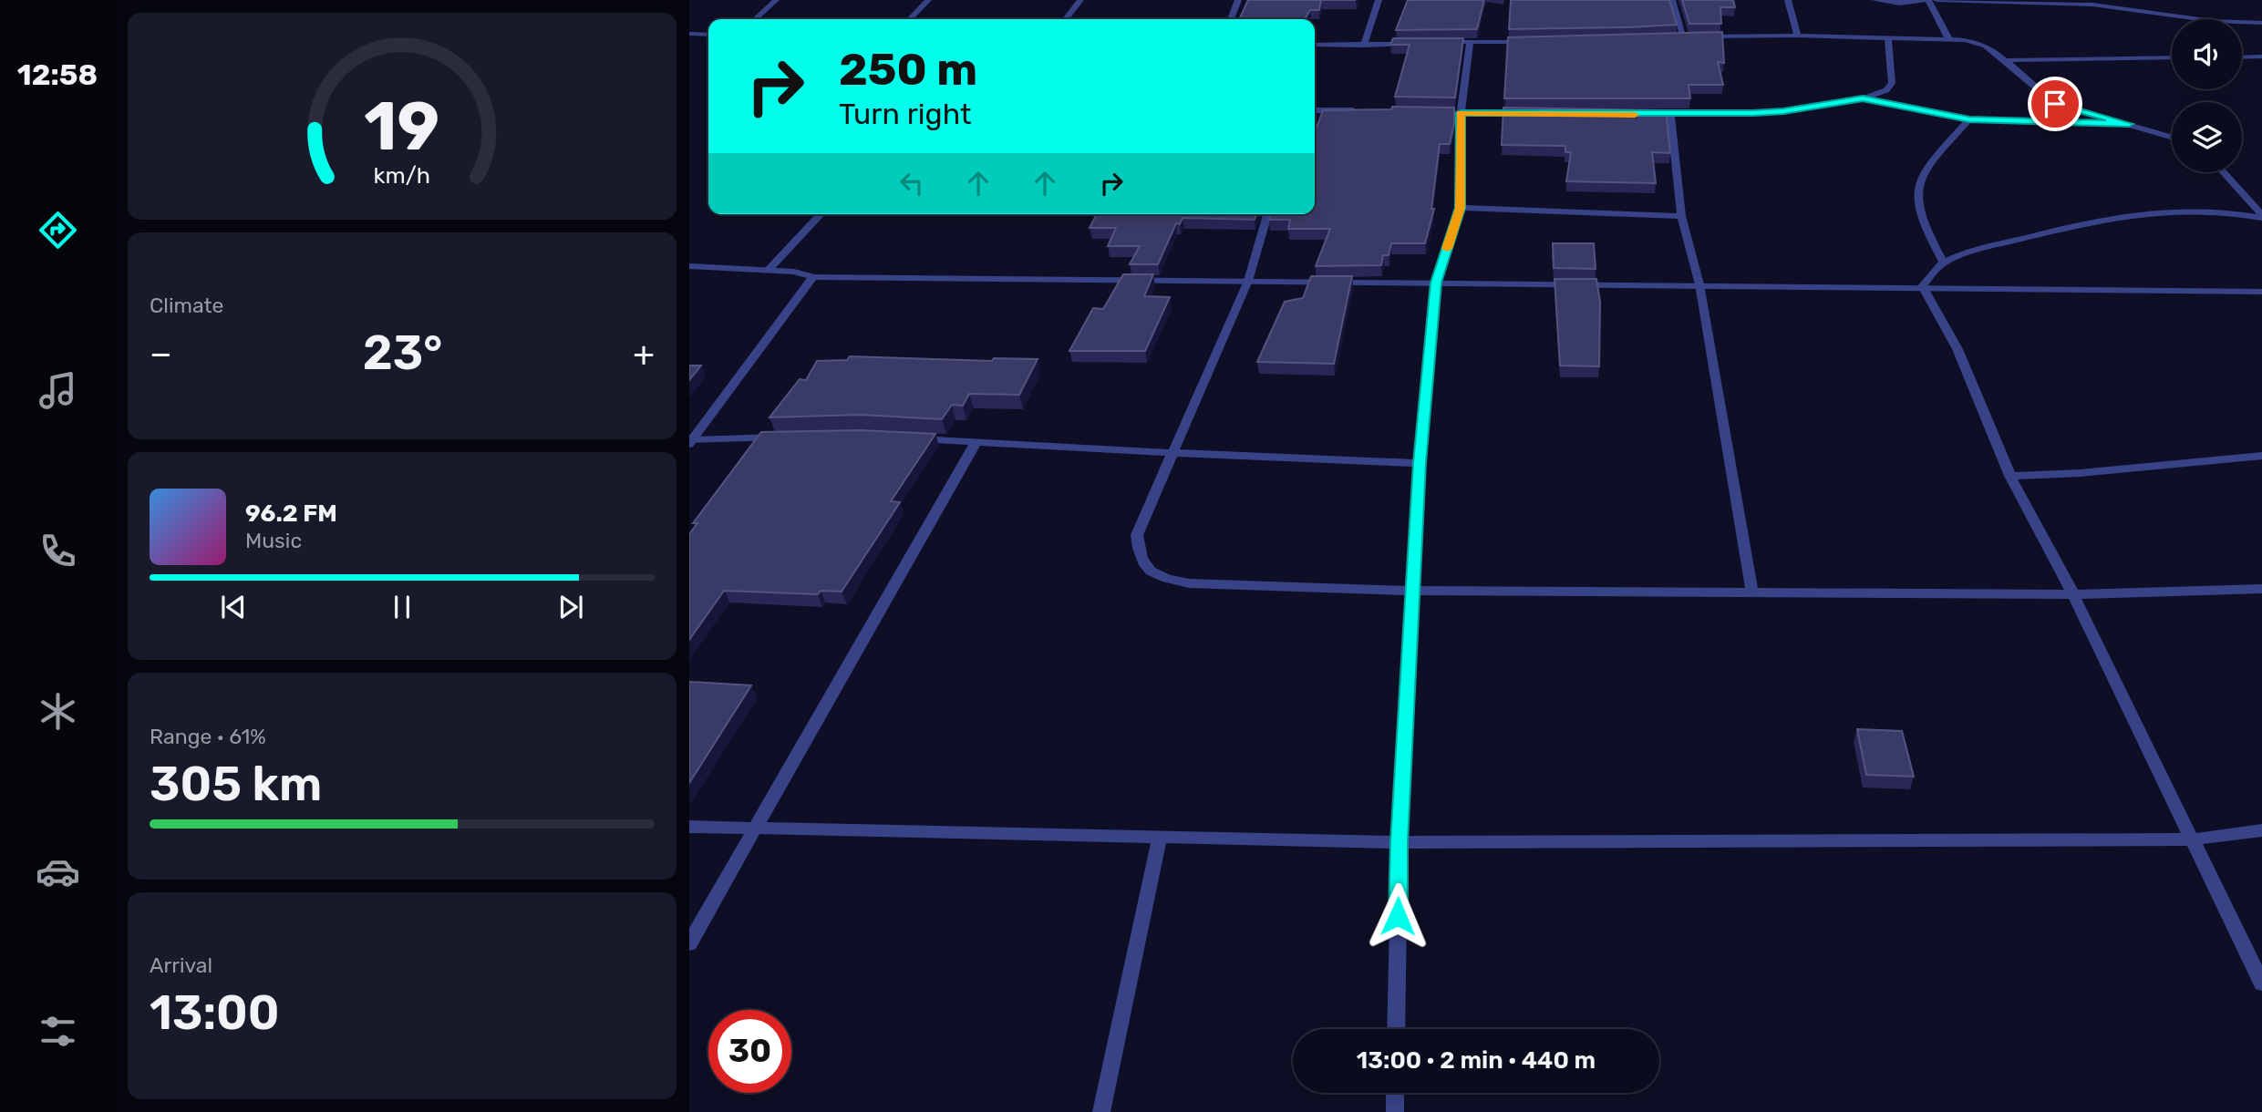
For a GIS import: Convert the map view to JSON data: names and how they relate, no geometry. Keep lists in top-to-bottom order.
{
  "page": {
    "tabs": "12:58",
    "turn": ["250 m", "Turn right"],
    "tile": [
      "Climate",
      ["Range · 61%", "305 km"],
      ["Arrival", "13:00"]
    ],
    "heat": ["−", "23°", "+"],
    "song": ["96.2 FM", "Music"],
    "limit": "30",
    "trip": "13:00 · 2 min · 440 m",
    "gauge": ["19", "km/h"]
  }
}
